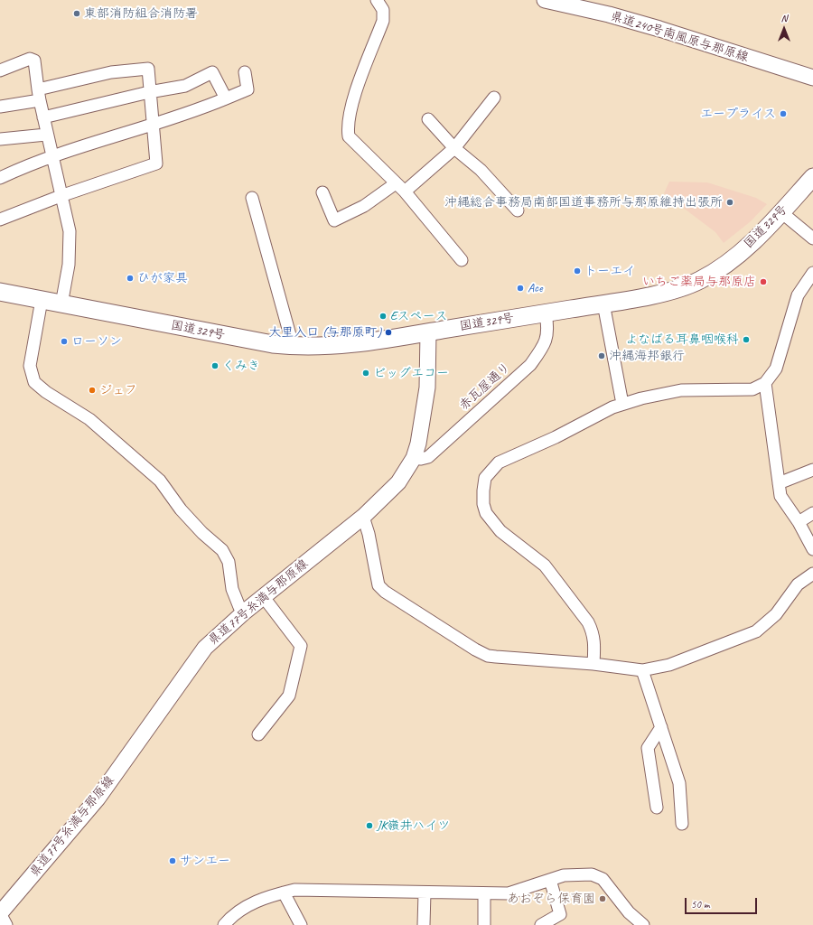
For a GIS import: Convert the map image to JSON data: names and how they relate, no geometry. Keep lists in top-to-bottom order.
{
  "streets": {
    "highway": ["国道329号"],
    "main road": ["県道240号南風原与那原線", "県道77号糸満与那原線"],
    "street": ["赤瓦屋通り"]
  },
  "crossings": [
    ["国道329号", "赤瓦屋通り"],
    ["国道329号", "県道77号糸満与那原線"],
    ["赤瓦屋通り", "県道77号糸満与那原線"]
  ],
  "places": [
    "東部消防組合消防署",
    "エープライス",
    "沖縄総合事務局南部国道事務所与那原維持出張所",
    "トーエイ",
    "ひが家具",
    "いちご薬局与那原店",
    "Ace",
    "Eスペース",
    "大里入口 (与那原町)",
    "よなばる耳鼻咽喉科",
    "ローソン",
    "沖縄海邦銀行",
    "くみき",
    "ビッグエコー",
    "ジェフ",
    "JK嶺井ハイツ",
    "サンエー",
    "あおぞら保育園"
  ],
  "scale_bar": "50 m",
  "north": "top"
}
